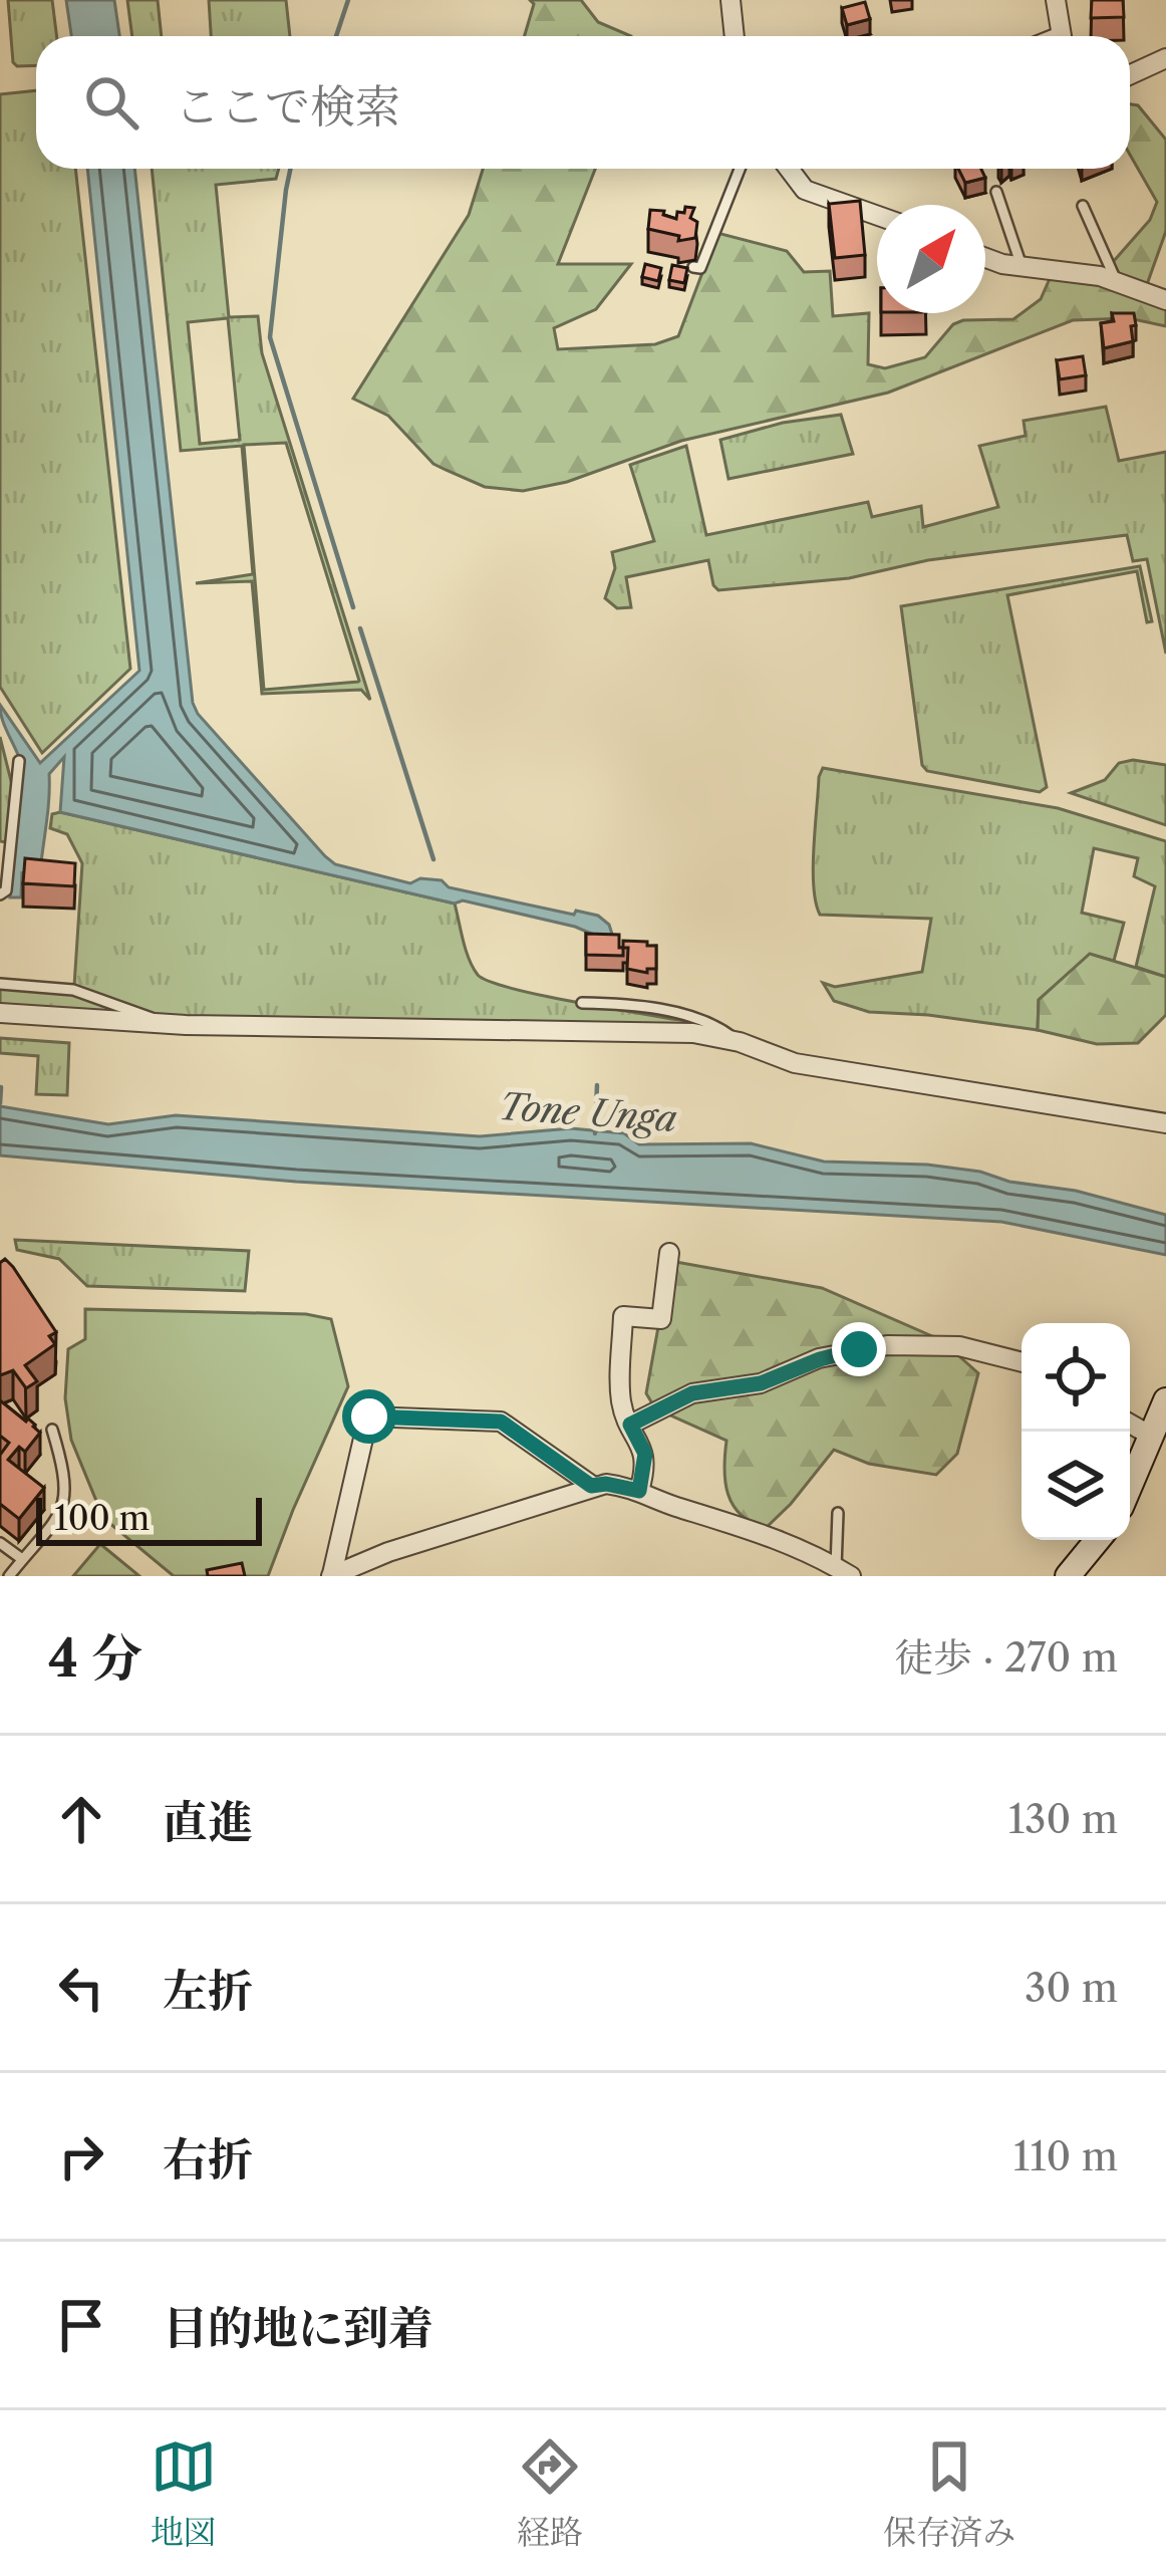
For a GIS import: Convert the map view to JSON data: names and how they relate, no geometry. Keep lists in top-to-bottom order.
{
  "water": ["Tone Unga"],
  "scale_bar": "100 m",
  "north": "top right",
  "page": {
    "search": "ここで検索",
    "scale": "100 m",
    "heading": ["4 分", "徒歩 · 270 m"],
    "list": [
      ["直進", "130 m"],
      ["左折", "30 m"],
      ["右折", "110 m"],
      "目的地に到着"
    ],
    "nav": ["地図", "経路", "保存済み"]
  }
}
